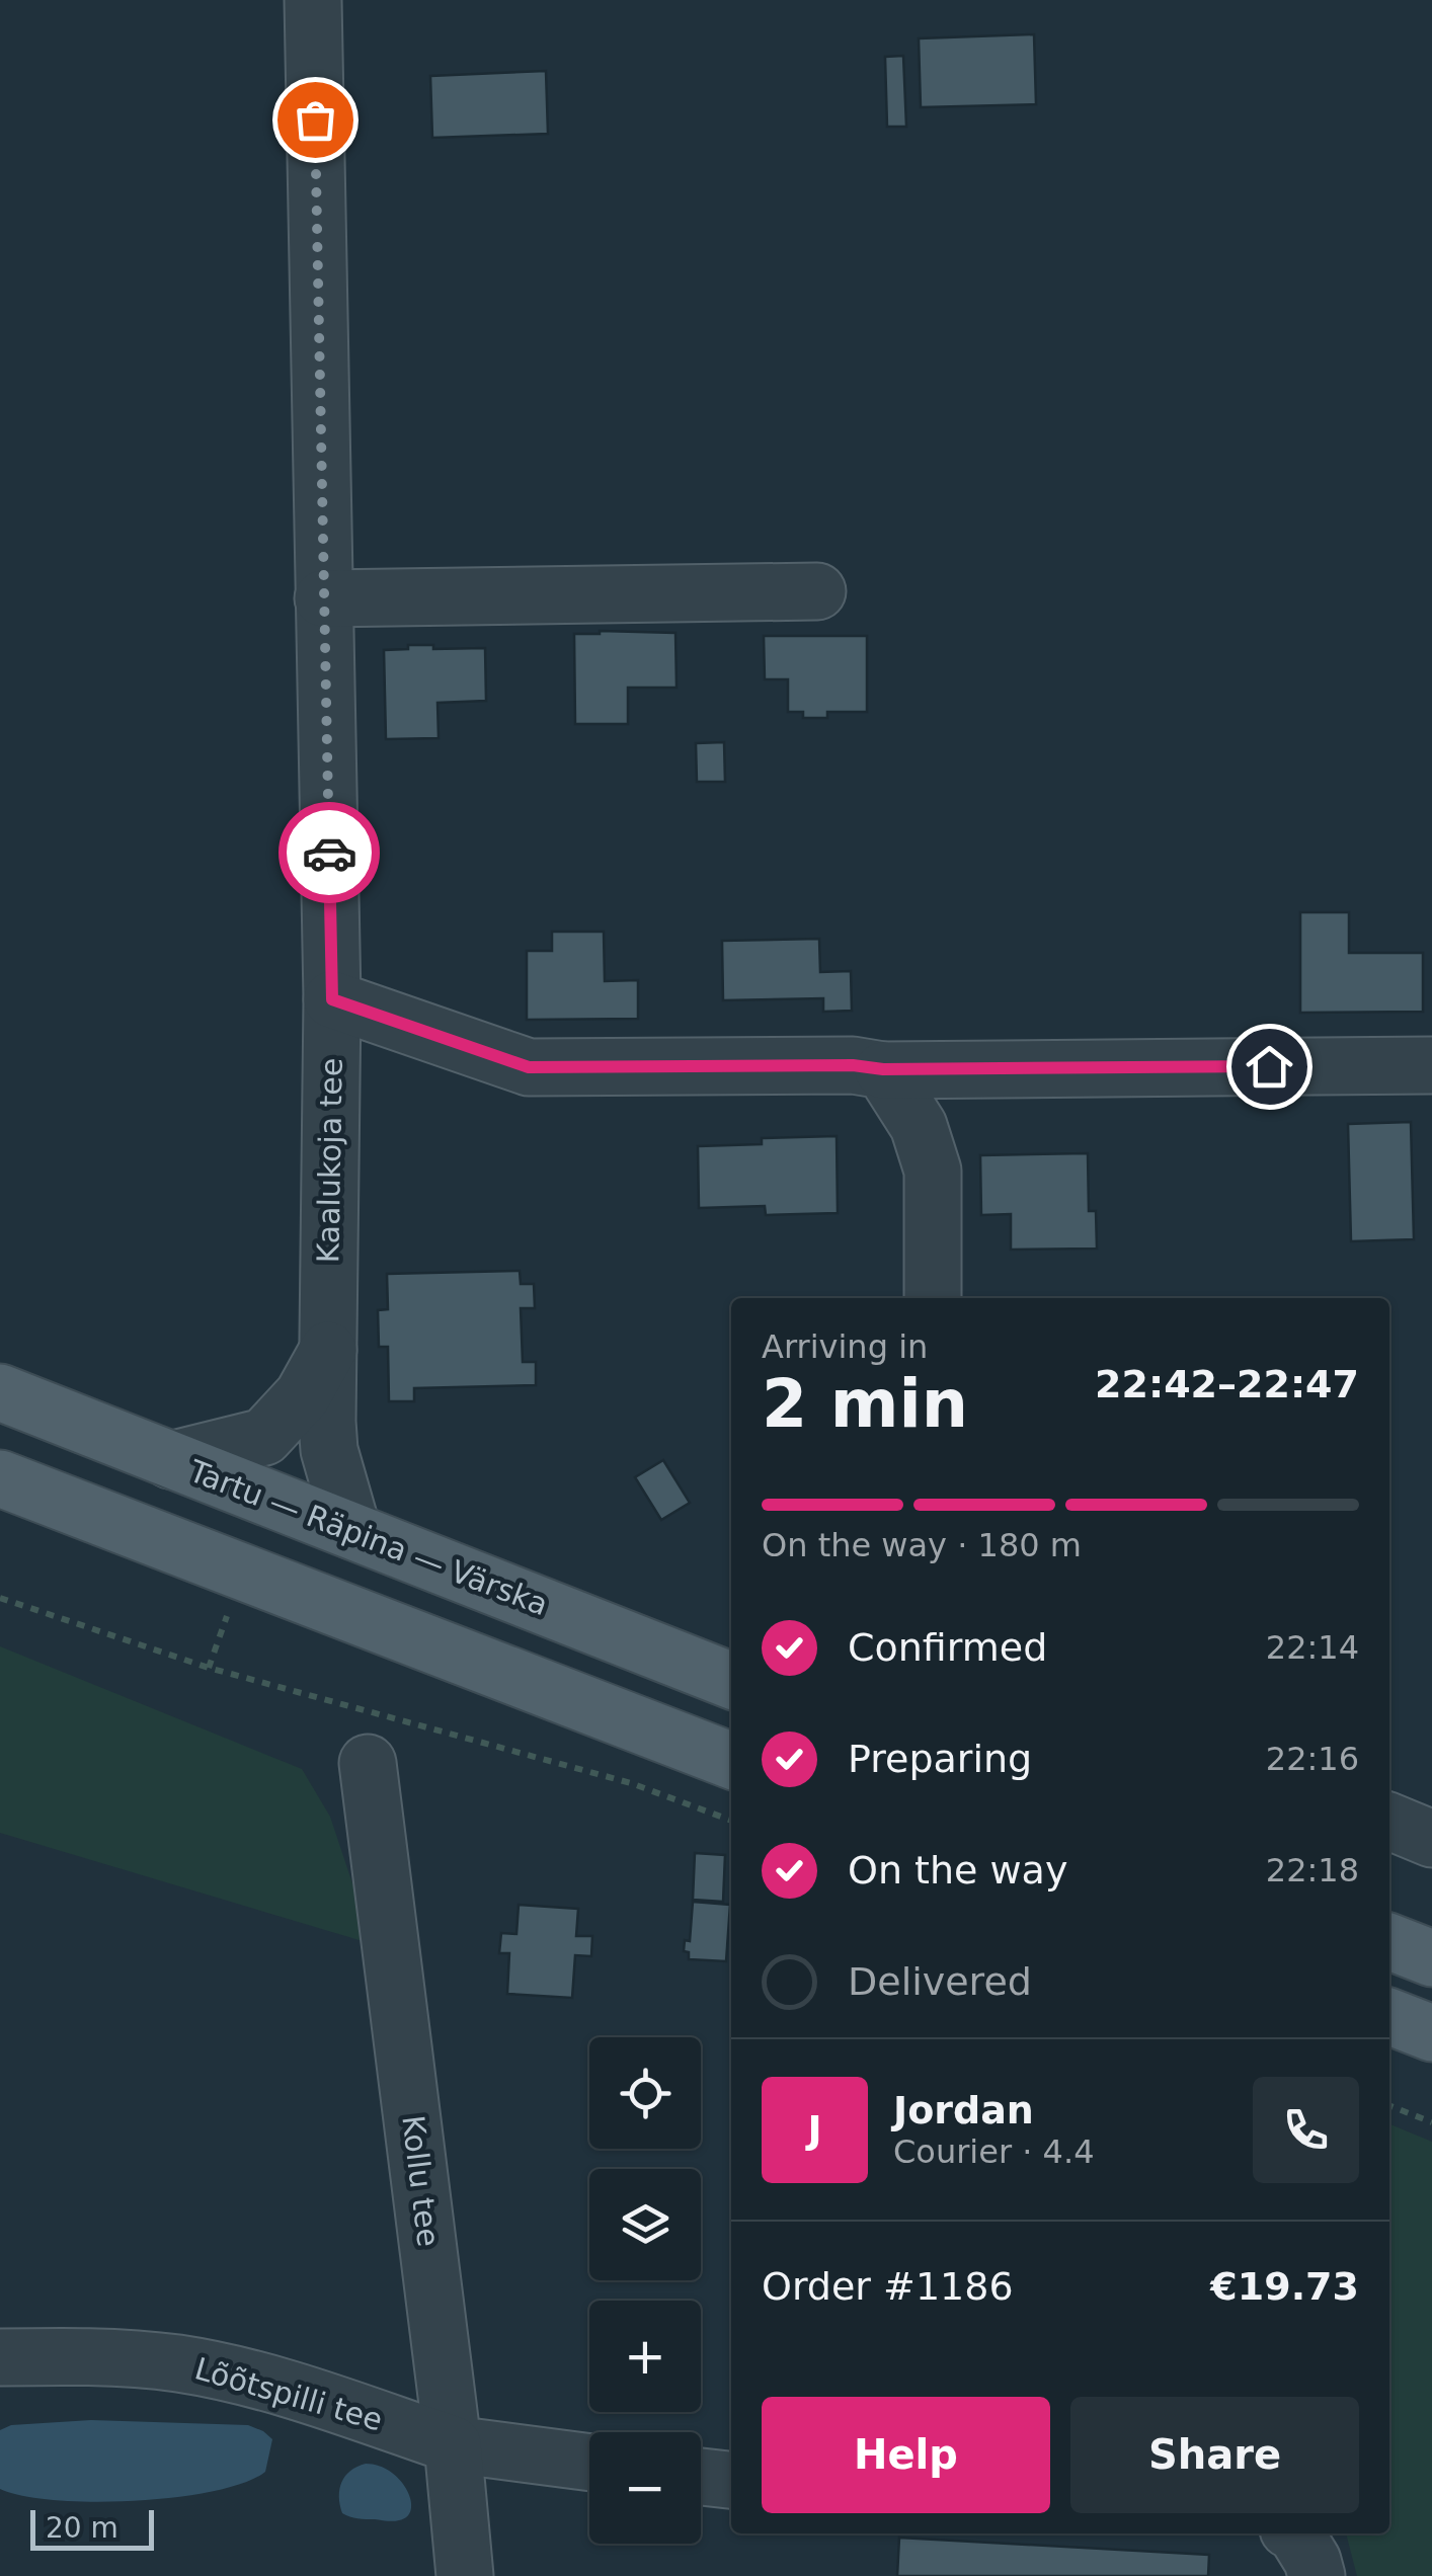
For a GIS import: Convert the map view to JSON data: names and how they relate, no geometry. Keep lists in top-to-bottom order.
{
  "streets": {
    "main road": ["Tartu — Räpina — Värska"],
    "street": ["Kaalukoja tee", "Kollu tee", "Lõõtspilli tee"]
  },
  "crossings": [
    ["Kaalukoja tee", "Tartu — Räpina — Värska"],
    ["Kollu tee", "Lõõtspilli tee"]
  ],
  "scale_bar": "20 m",
  "page": {
    "heading": ["2 min", "Arriving in", "22:42–22:47"],
    "panel": [
      "Jordan",
      "Courier · 4.4",
      "Order #1186",
      "€19.73"
    ],
    "bar": "On the way · 180 m",
    "list": [
      ["Confirmed", "22:14"],
      ["Preparing", "22:16"],
      ["On the way", "22:18"],
      "Delivered"
    ],
    "map_buttons": ["+", "−"],
    "round": "J",
    "buttons": ["Help", "Share"],
    "scale": "20 m"
  }
}
